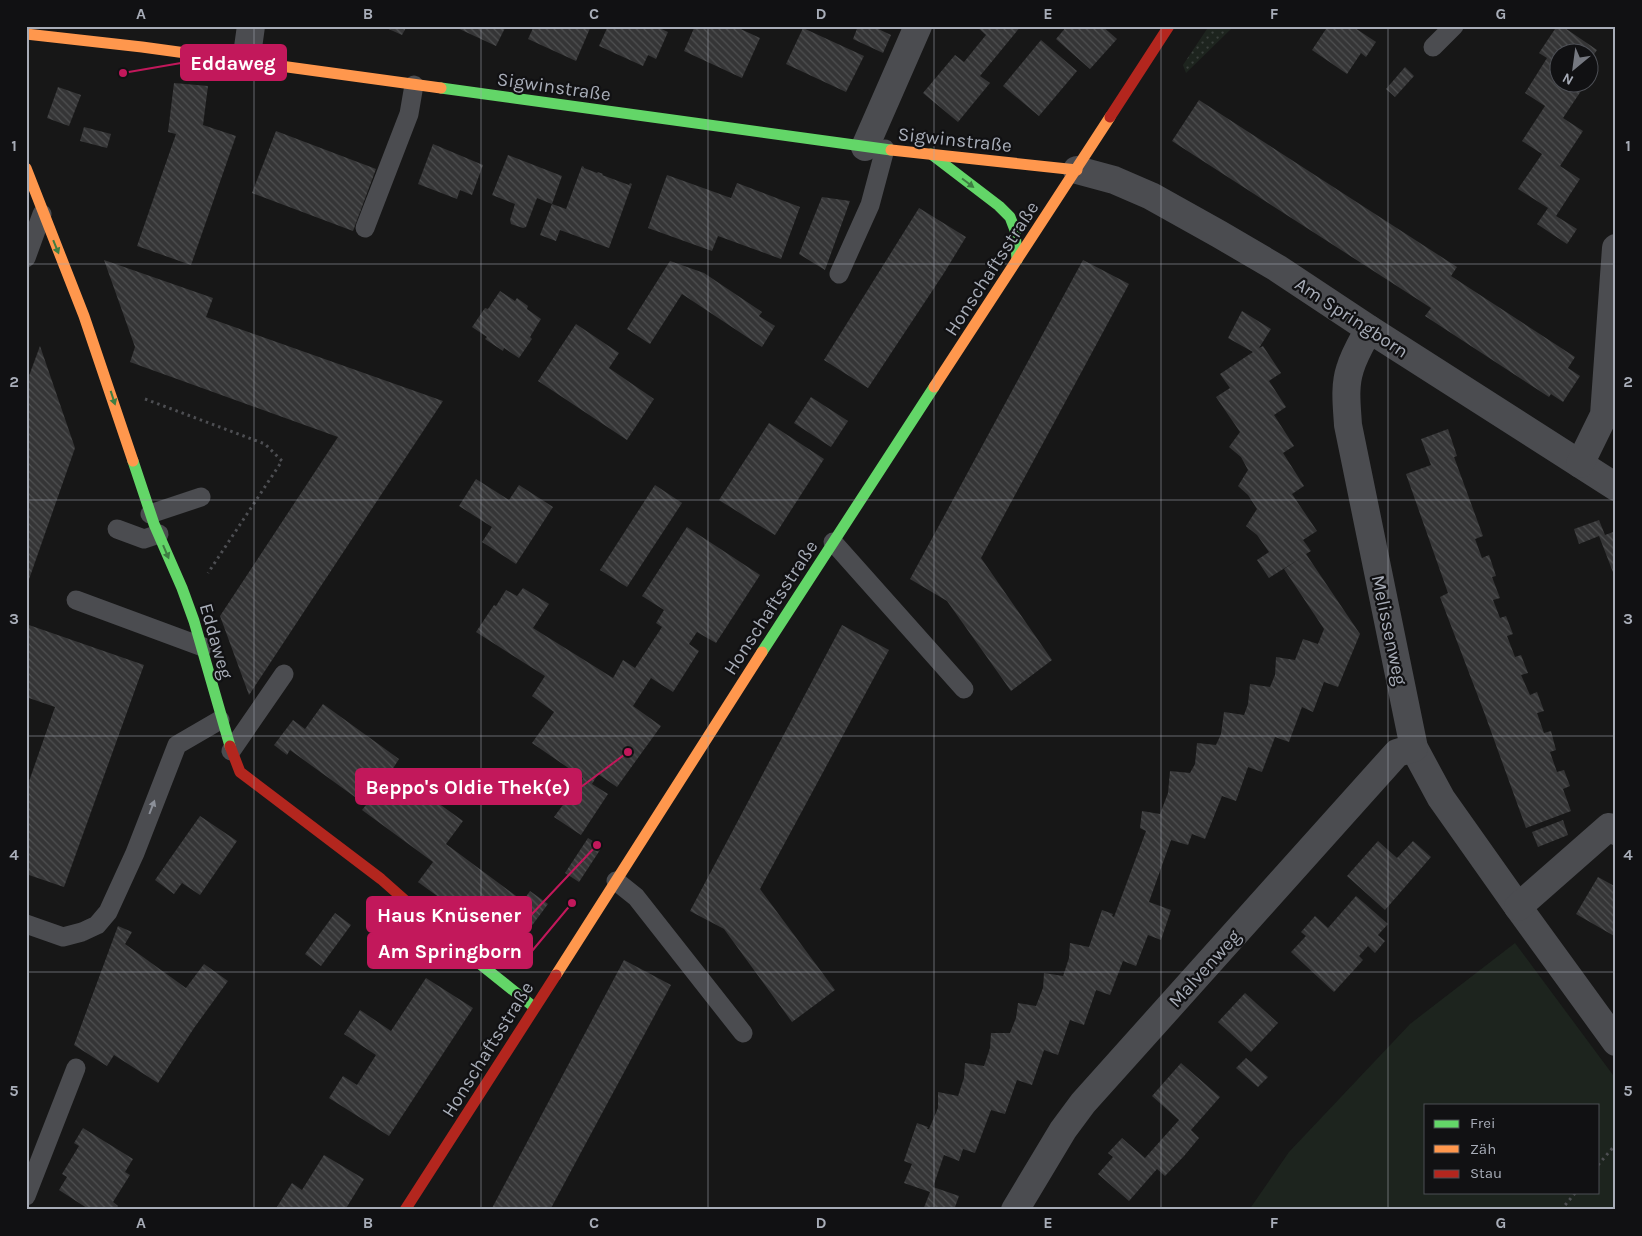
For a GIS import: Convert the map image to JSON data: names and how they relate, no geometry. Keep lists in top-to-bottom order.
{
  "streets": {
    "street": [
      "Sigwinstraße",
      "Honschaftsstraße",
      "Am Springborn",
      "Melissenweg",
      "Eddaweg",
      "Malvenweg"
    ]
  },
  "crossings": [
    ["Sigwinstraße", "Honschaftsstraße"],
    ["Sigwinstraße", "Am Springborn"],
    ["Honschaftsstraße", "Am Springborn"],
    ["Honschaftsstraße", "Eddaweg"],
    ["Am Springborn", "Melissenweg"],
    ["Melissenweg", "Malvenweg"]
  ],
  "one_way": ["Eddaweg"],
  "places": [
    "Eddaweg",
    "Beppo's Oldie Thek(e)",
    "Haus Knüsener",
    "Am Springborn"
  ],
  "legend": ["Frei", "Zäh", "Stau"],
  "north": "bottom left",
  "grid": {
    "columns": [
      "A",
      "B",
      "C",
      "D",
      "E",
      "F",
      "G"
    ],
    "rows": [
      "1",
      "2",
      "3",
      "4",
      "5"
    ]
  }
}
